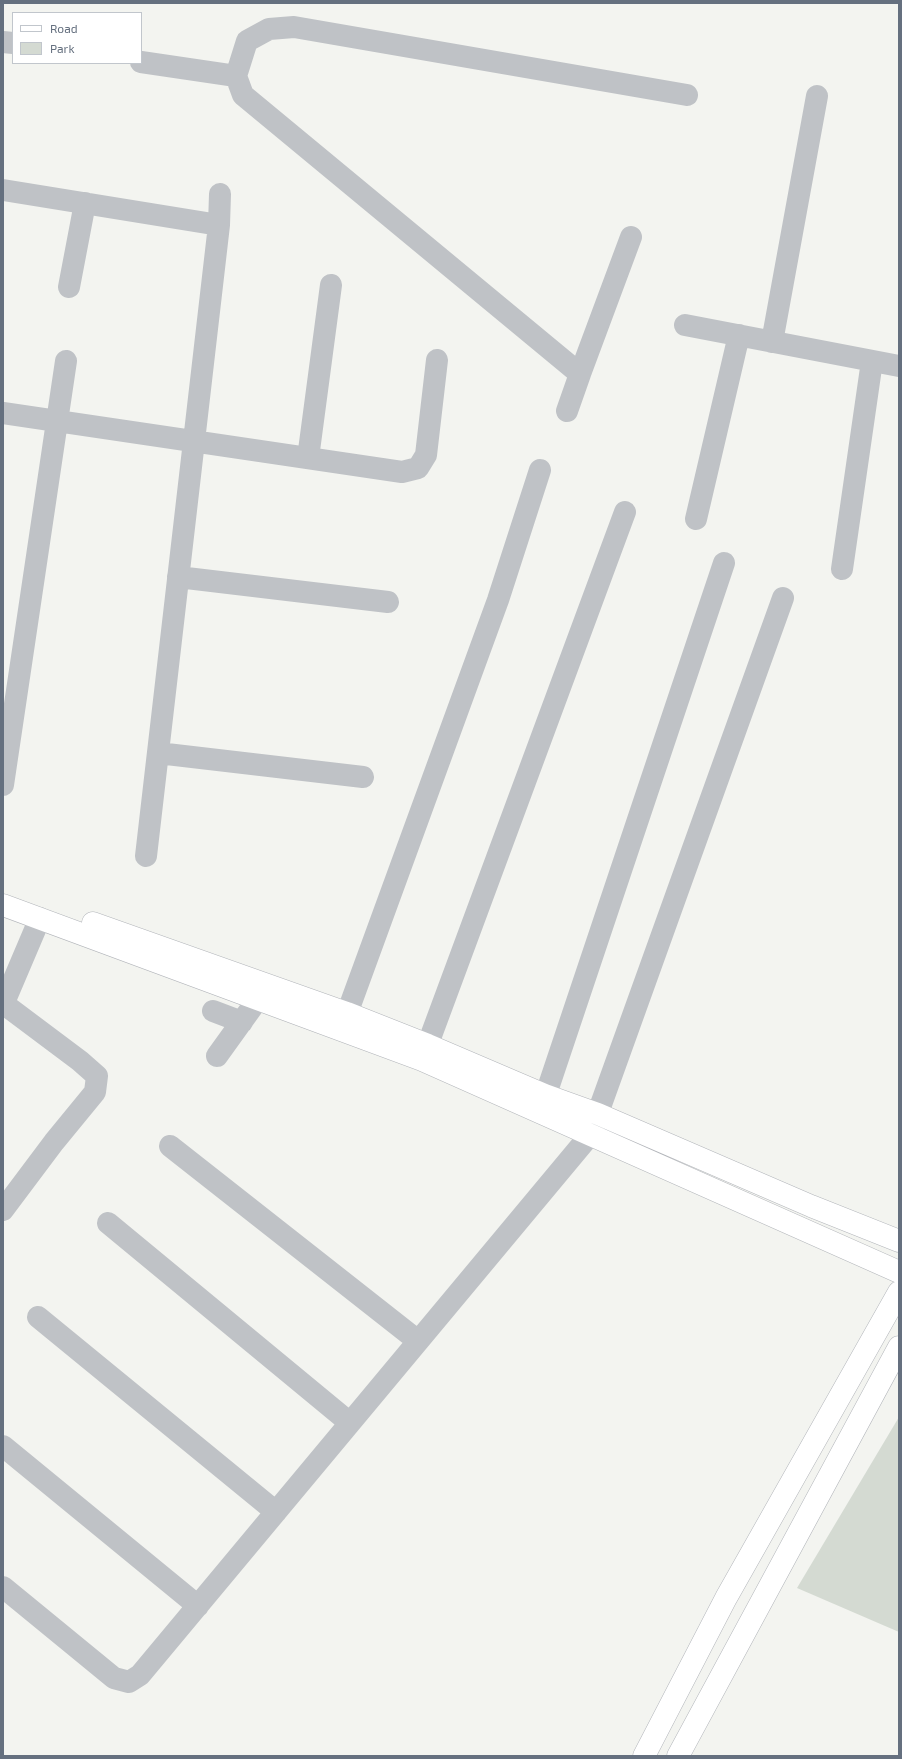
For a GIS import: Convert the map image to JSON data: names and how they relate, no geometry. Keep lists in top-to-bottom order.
{
  "legend": ["Road", "Park"]
}
